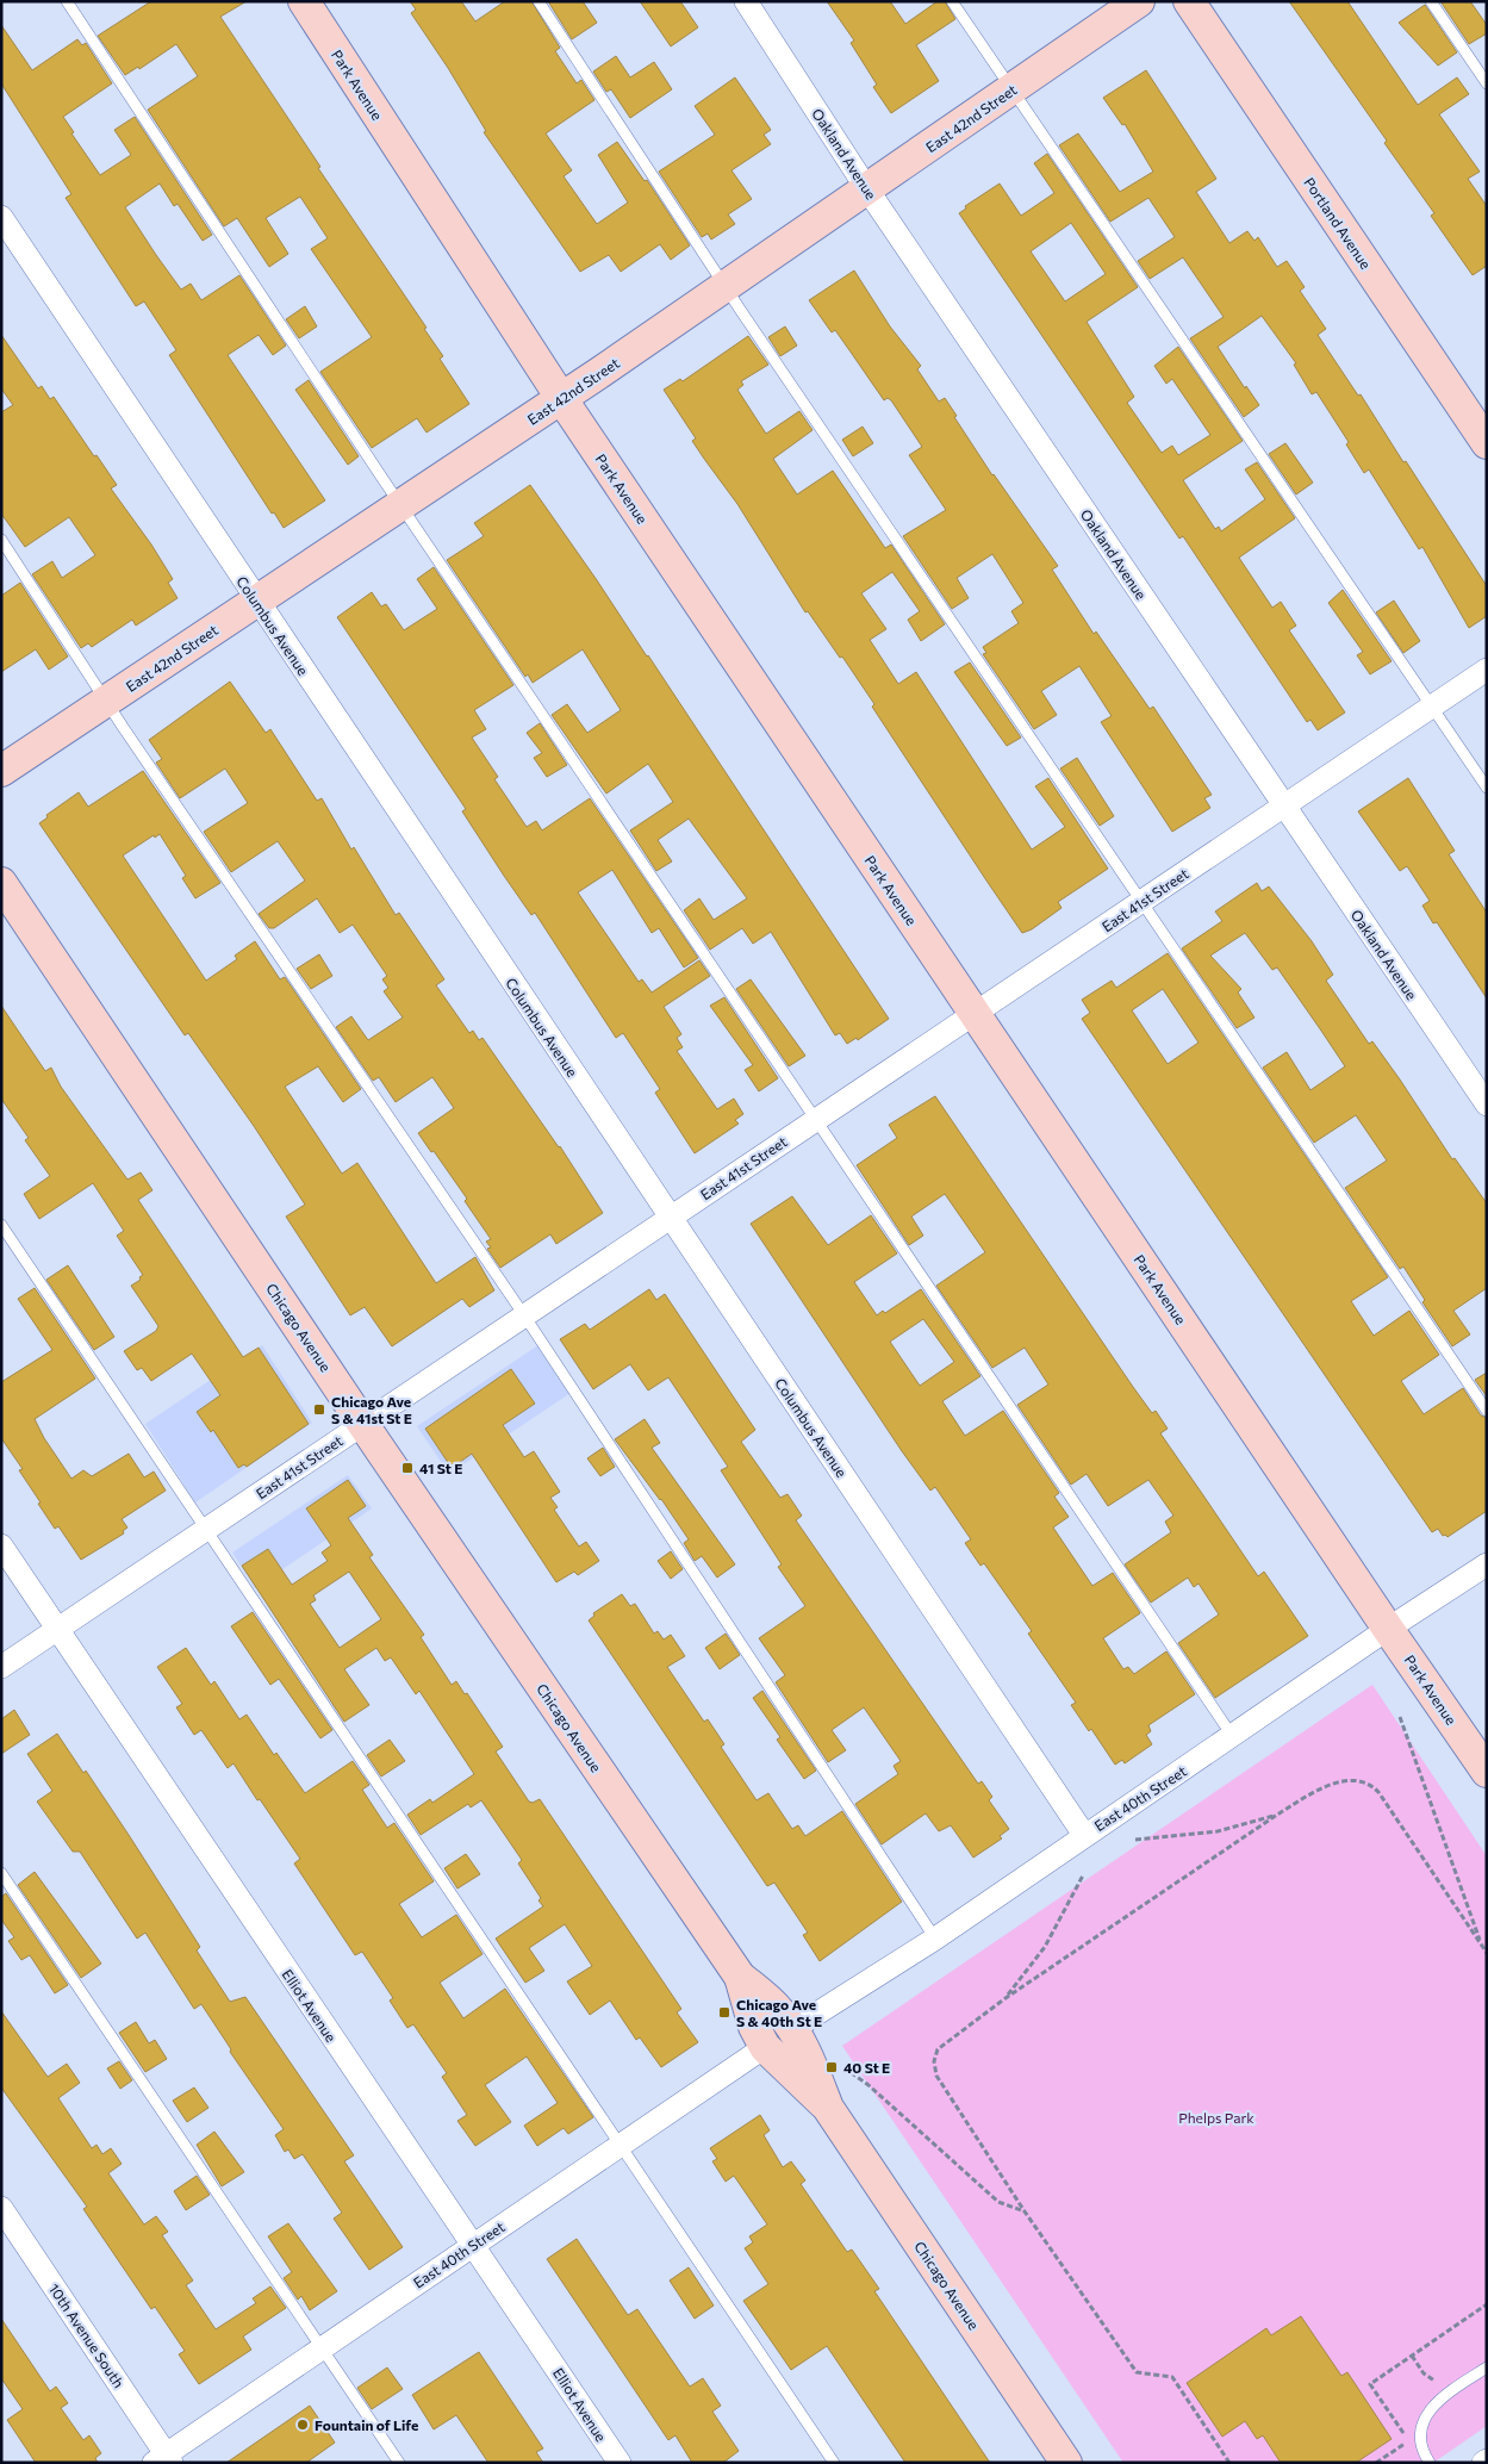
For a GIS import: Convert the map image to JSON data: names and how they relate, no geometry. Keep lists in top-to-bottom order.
{
  "streets": {
    "street": [
      "Park Avenue",
      "East 42nd Street",
      "Oakland Avenue",
      "Portland Avenue",
      "Columbus Avenue",
      "East 41st Street",
      "Chicago Avenue",
      "East 40th Street",
      "Elliot Avenue",
      "10th Avenue South"
    ]
  },
  "crossings": [
    ["Park Avenue", "East 42nd Street"],
    ["Park Avenue", "East 41st Street"],
    ["Park Avenue", "East 40th Street"],
    ["East 42nd Street", "Oakland Avenue"],
    ["East 42nd Street", "Columbus Avenue"],
    ["Oakland Avenue", "East 41st Street"],
    ["Columbus Avenue", "East 41st Street"],
    ["Columbus Avenue", "East 40th Street"],
    ["East 41st Street", "Chicago Avenue"],
    ["East 41st Street", "Elliot Avenue"],
    ["Chicago Avenue", "East 40th Street"],
    ["East 40th Street", "Elliot Avenue"],
    ["East 40th Street", "10th Avenue South"]
  ],
  "parks": ["Phelps Park"],
  "places": {
    "transit": [
      "Chicago Ave S & 41st St E",
      "41 St E",
      "Chicago Ave S & 40th St E",
      "40 St E"
    ],
    "other": ["Fountain of Life"]
  }
}
